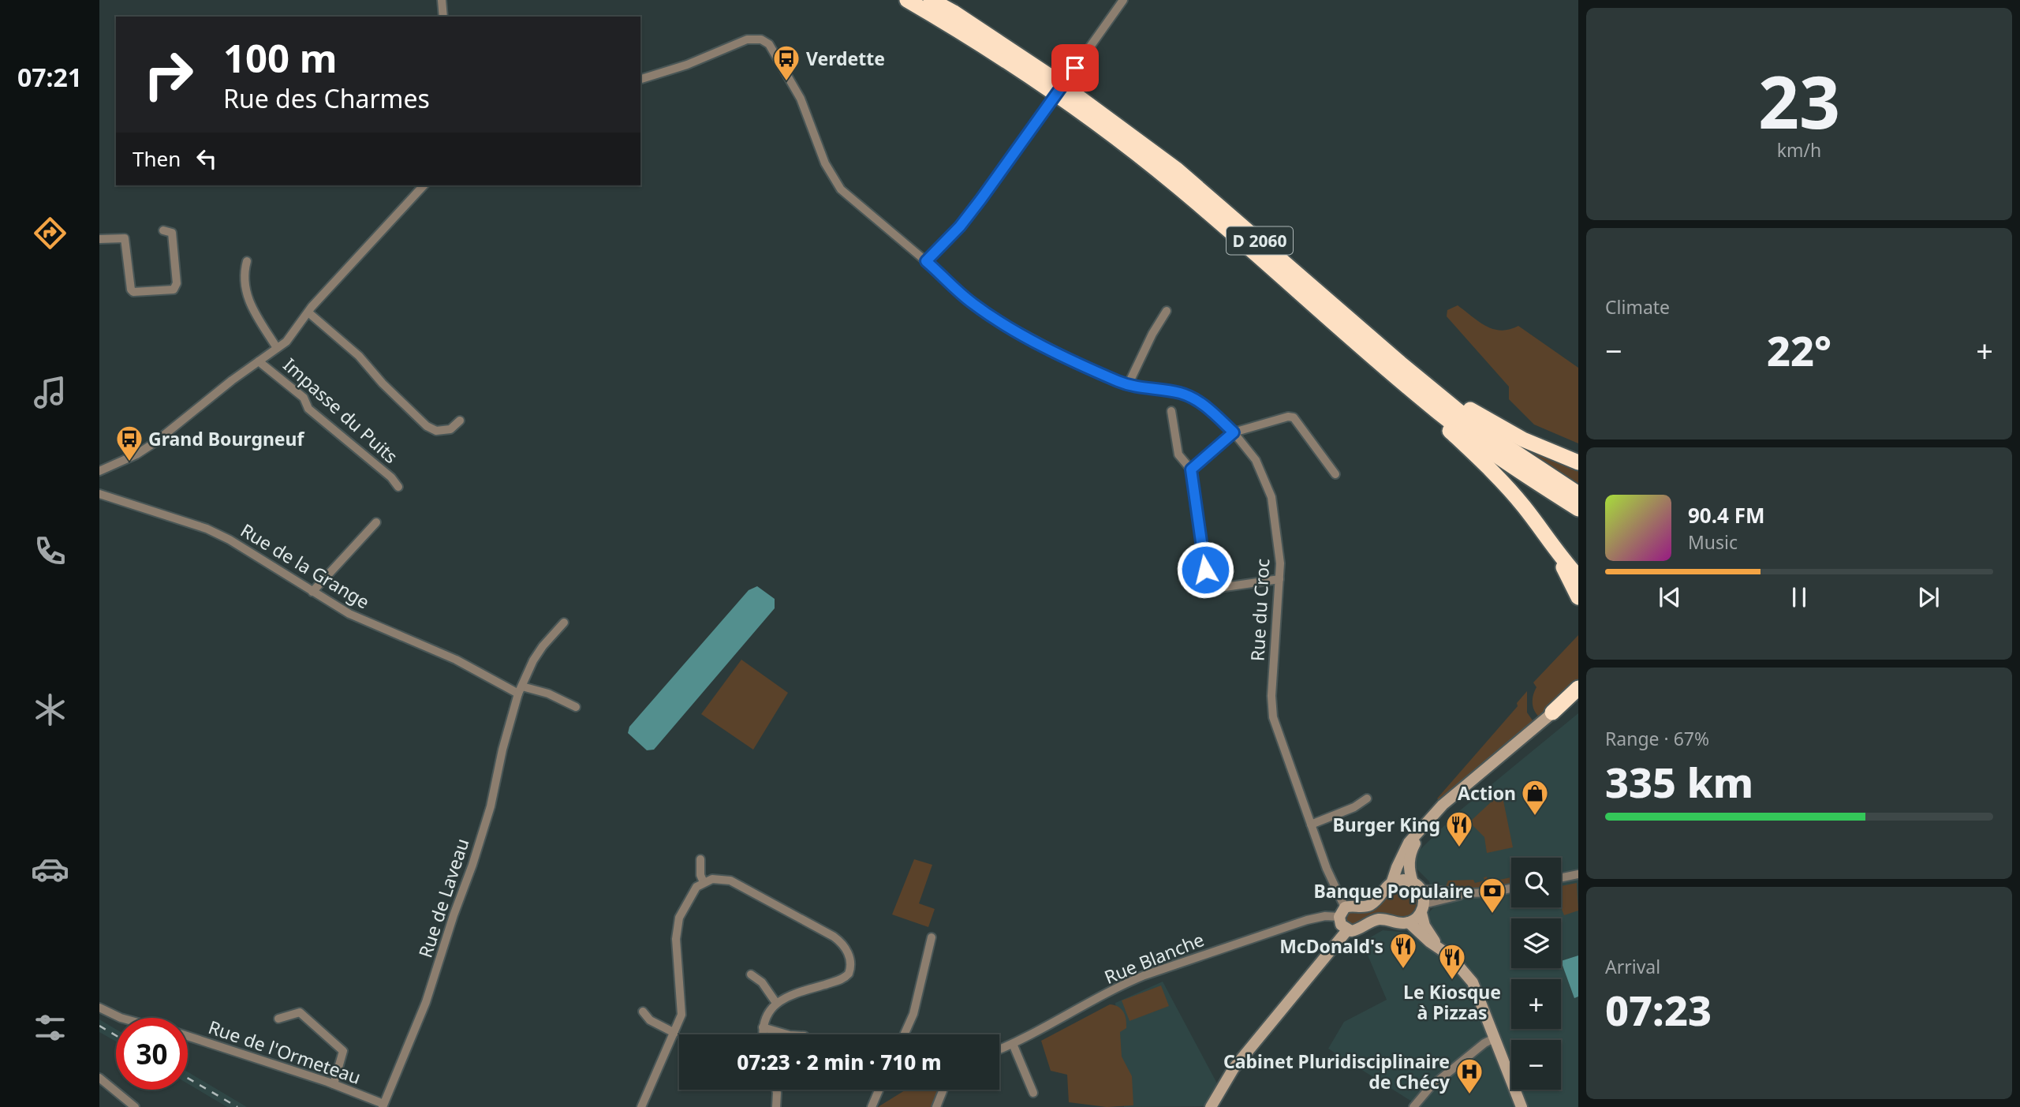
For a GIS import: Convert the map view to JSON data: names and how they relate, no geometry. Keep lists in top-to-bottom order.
{
  "streets": {
    "highway": ["D 2060"],
    "street": [
      "Impasse du Puits",
      "Rue de la Grange",
      "Rue du Croc",
      "Rue de Laveau",
      "Rue Blanche",
      "Rue de l'Ormeteau"
    ]
  },
  "crossings": [
    ["Rue de la Grange", "Rue de Laveau"],
    ["Rue du Croc", "Rue Blanche"],
    ["Rue de Laveau", "Rue de l'Ormeteau"]
  ],
  "places": {
    "bus stop": ["Verdette", "Grand Bourgneuf"],
    "shop": ["Action"],
    "restaurant": ["Burger King", "McDonald's", "Le Kiosque à Pizzas"],
    "bank": ["Banque Populaire"],
    "hospital": ["Cabinet Pluridisciplinaire de Chécy"]
  },
  "page": {
    "tabs": "07:21",
    "tile": [
      ["23", "km/h"],
      "Climate",
      ["Range · 67%", "335 km"],
      ["Arrival", "07:23"]
    ],
    "turn": ["100 m", "Rue des Charmes"],
    "then": "Then",
    "heat": ["−", "22°", "+"],
    "song": ["90.4 FM", "Music"],
    "map_buttons": ["+", "−"],
    "limit": "30",
    "trip": "07:23 · 2 min · 710 m"
  }
}
